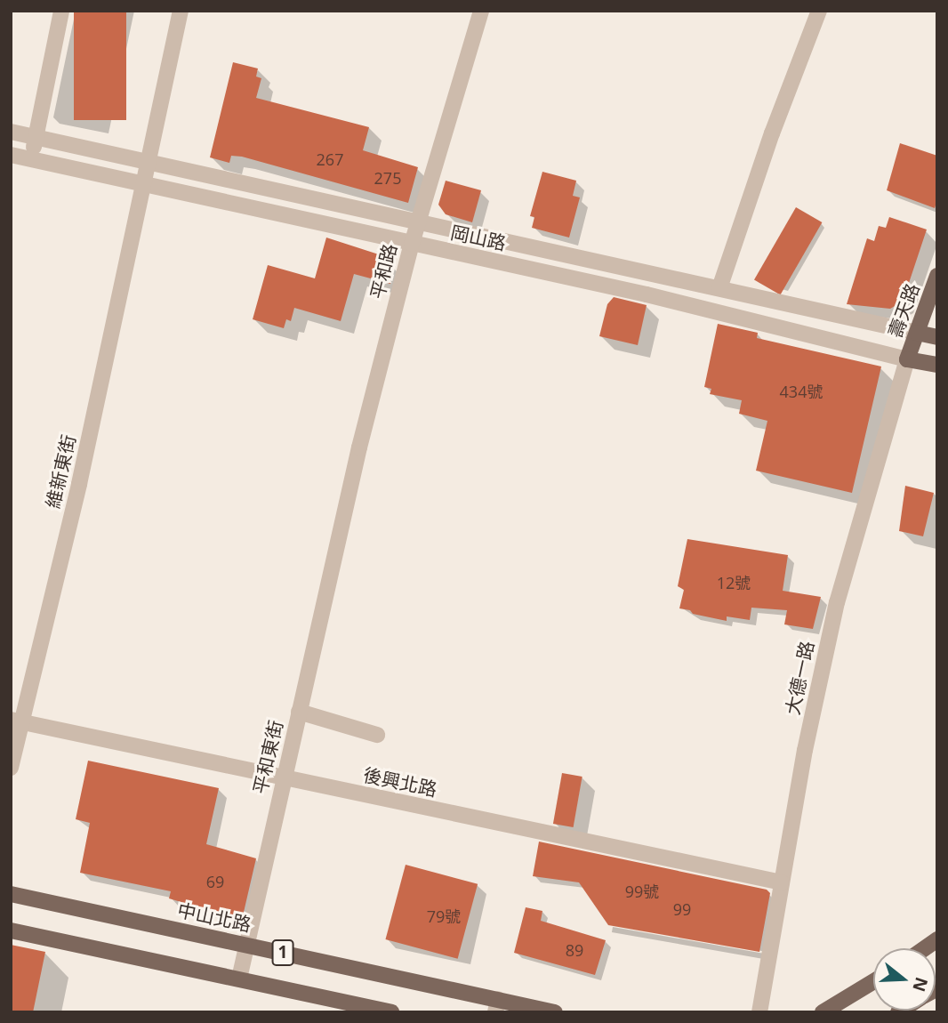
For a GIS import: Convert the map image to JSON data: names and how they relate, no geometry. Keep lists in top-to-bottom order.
{
  "streets": {
    "main road": [
      "岡山路",
      "壽天路",
      "中山北路",
      "1"
    ],
    "street": [
      "平和路",
      "維新東街",
      "大德一路",
      "平和東街",
      "後興北路"
    ]
  },
  "crossings": [
    ["岡山路", "平和路"],
    ["岡山路", "壽天路"],
    ["岡山路", "維新東街"],
    ["岡山路", "大德一路"],
    ["平和路", "平和東街"],
    ["壽天路", "大德一路"],
    ["維新東街", "後興北路"],
    ["大德一路", "後興北路"],
    ["平和東街", "後興北路"],
    ["平和東街", "中山北路"],
    ["平和東街", "1"]
  ],
  "house_numbers": [
    "267",
    "275",
    "434號",
    "12號",
    "69",
    "99號",
    "99",
    "79號",
    "89"
  ],
  "north": "right"
}
